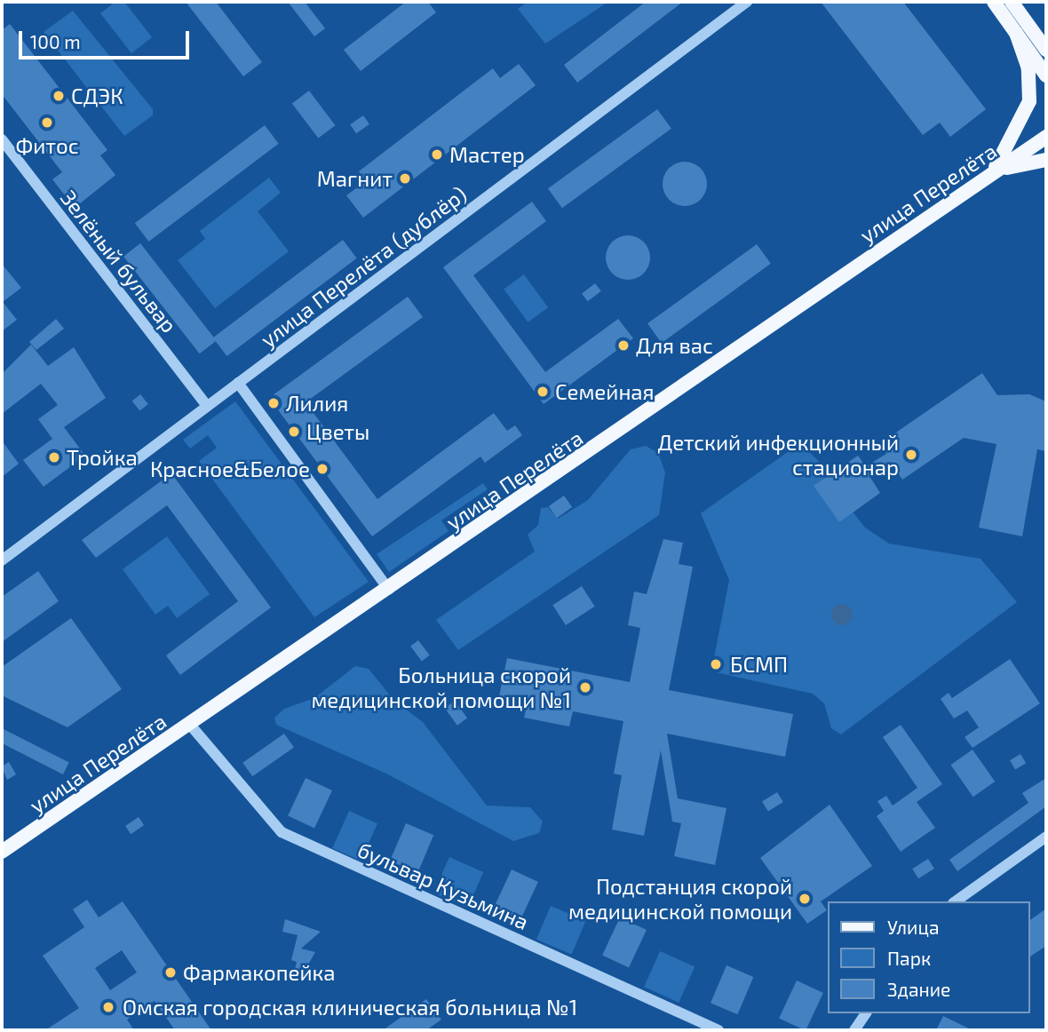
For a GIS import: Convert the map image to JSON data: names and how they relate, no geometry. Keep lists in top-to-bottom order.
{
  "streets": {
    "main road": ["улица Перелёта"],
    "street": ["Зелёный бульвар", "улица Перелёта (дублёр)", "бульвар Кузьмина"]
  },
  "crossings": [
    ["улица Перелёта", "бульвар Кузьмина"],
    ["Зелёный бульвар", "улица Перелёта (дублёр)"]
  ],
  "places": [
    "СДЭК",
    "Фитос",
    "Мастер",
    "Магнит",
    "Для вас",
    "Семейная",
    "Лилия",
    "Цветы",
    "Детский инфекционный стационар",
    "Тройка",
    "Красное&Белое",
    "БСМП",
    "Больница скорой медицинской помощи №1",
    "Подстанция скорой медицинской помощи",
    "Фармакопейка",
    "Омская городская клиническая больница №1"
  ],
  "legend": ["Улица", "Парк", "Здание"],
  "scale_bar": "100 m"
}
